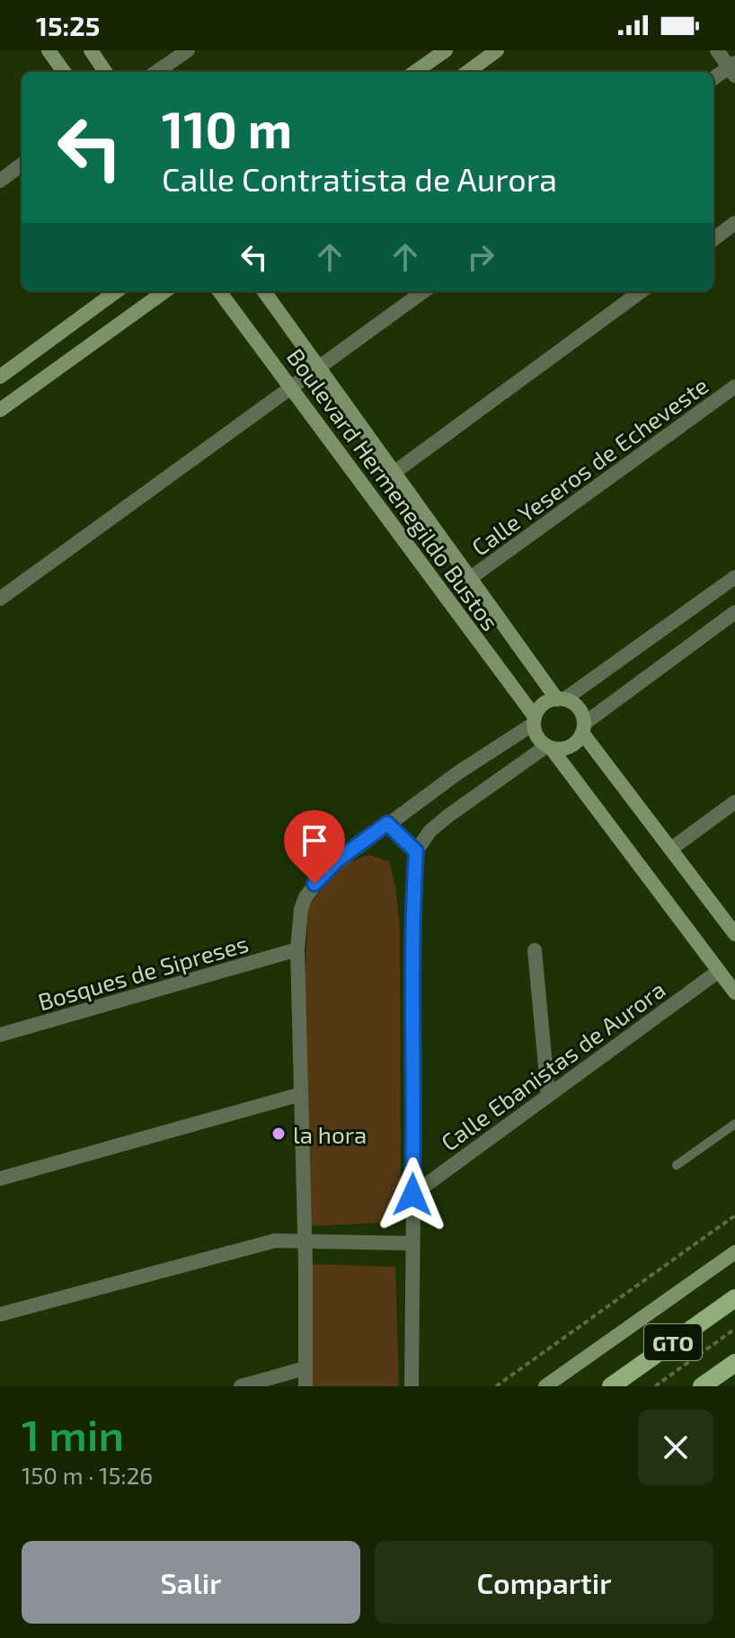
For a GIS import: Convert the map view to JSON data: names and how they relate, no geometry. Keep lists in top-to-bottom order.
{
  "streets": {
    "main road": ["GTO"],
    "street": [
      "Calle Yeseros de Echeveste",
      "Boulevard Hermenegildo Bustos",
      "Bosques de Sipreses",
      "Calle Ebanistas de Aurora"
    ]
  },
  "crossings": [
    ["Calle Yeseros de Echeveste", "Boulevard Hermenegildo Bustos"]
  ],
  "places": ["la hora"],
  "page": {
    "status": "15:25",
    "turn": ["110 m", "Calle Contratista de Aurora"],
    "heading": ["1 min", "150 m · 15:26"],
    "buttons": ["Salir", "Compartir"]
  }
}
